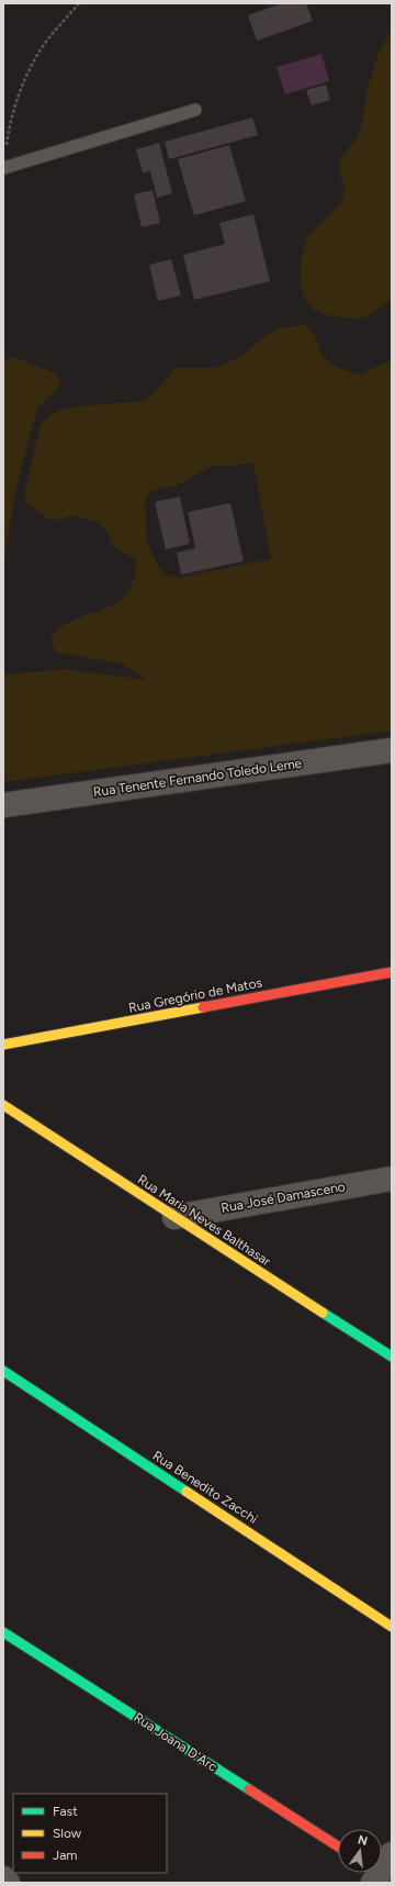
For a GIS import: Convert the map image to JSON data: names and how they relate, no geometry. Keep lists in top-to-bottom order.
{
  "streets": {
    "street": [
      "Rua Tenente Fernando Toledo Leme",
      "Rua Gregório de Matos",
      "Rua José Damasceno",
      "Rua Maria Neves Balthasar",
      "Rua Benedito Zacchi",
      "Rua Joana D'Arc"
    ]
  },
  "crossings": [
    ["Rua José Damasceno", "Rua Maria Neves Balthasar"]
  ],
  "legend": ["Fast", "Slow", "Jam"],
  "north": "top"
}
